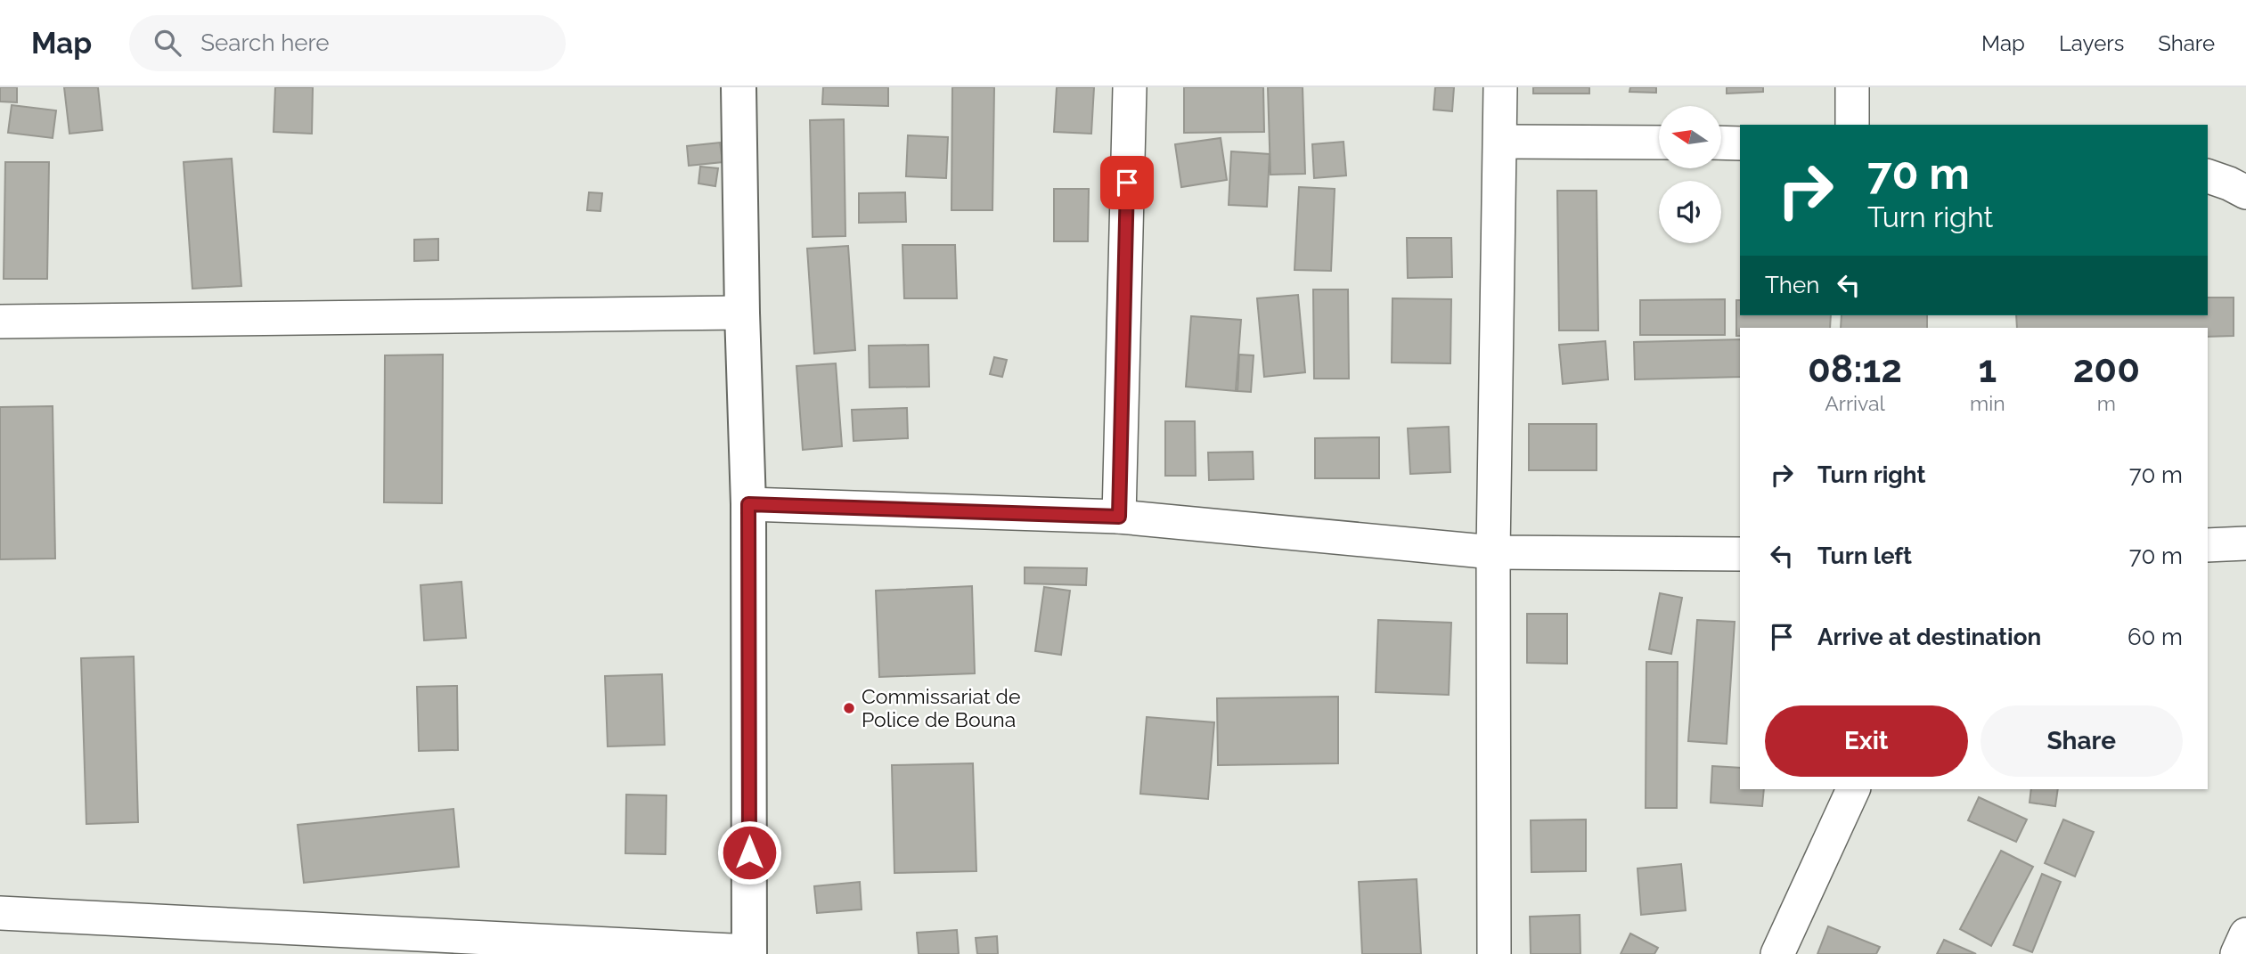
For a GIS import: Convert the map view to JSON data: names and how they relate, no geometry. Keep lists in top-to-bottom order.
{
  "places": ["Commissariat de Police de Bouna"],
  "north": "left",
  "page": {
    "header": "Map",
    "search": "Search here",
    "nav": ["Map", "Layers", "Share"],
    "turn": ["70 m", "Turn right"],
    "then": "Then",
    "eta": [
      "08:12",
      "Arrival",
      "1",
      "min",
      "200",
      "m"
    ],
    "list": [
      {
        "name": "Turn right",
        "value": "70 m"
      },
      {
        "name": "Turn left",
        "value": "70 m"
      },
      {
        "name": "Arrive at destination",
        "value": "60 m"
      }
    ],
    "buttons": ["Exit", "Share"]
  }
}
